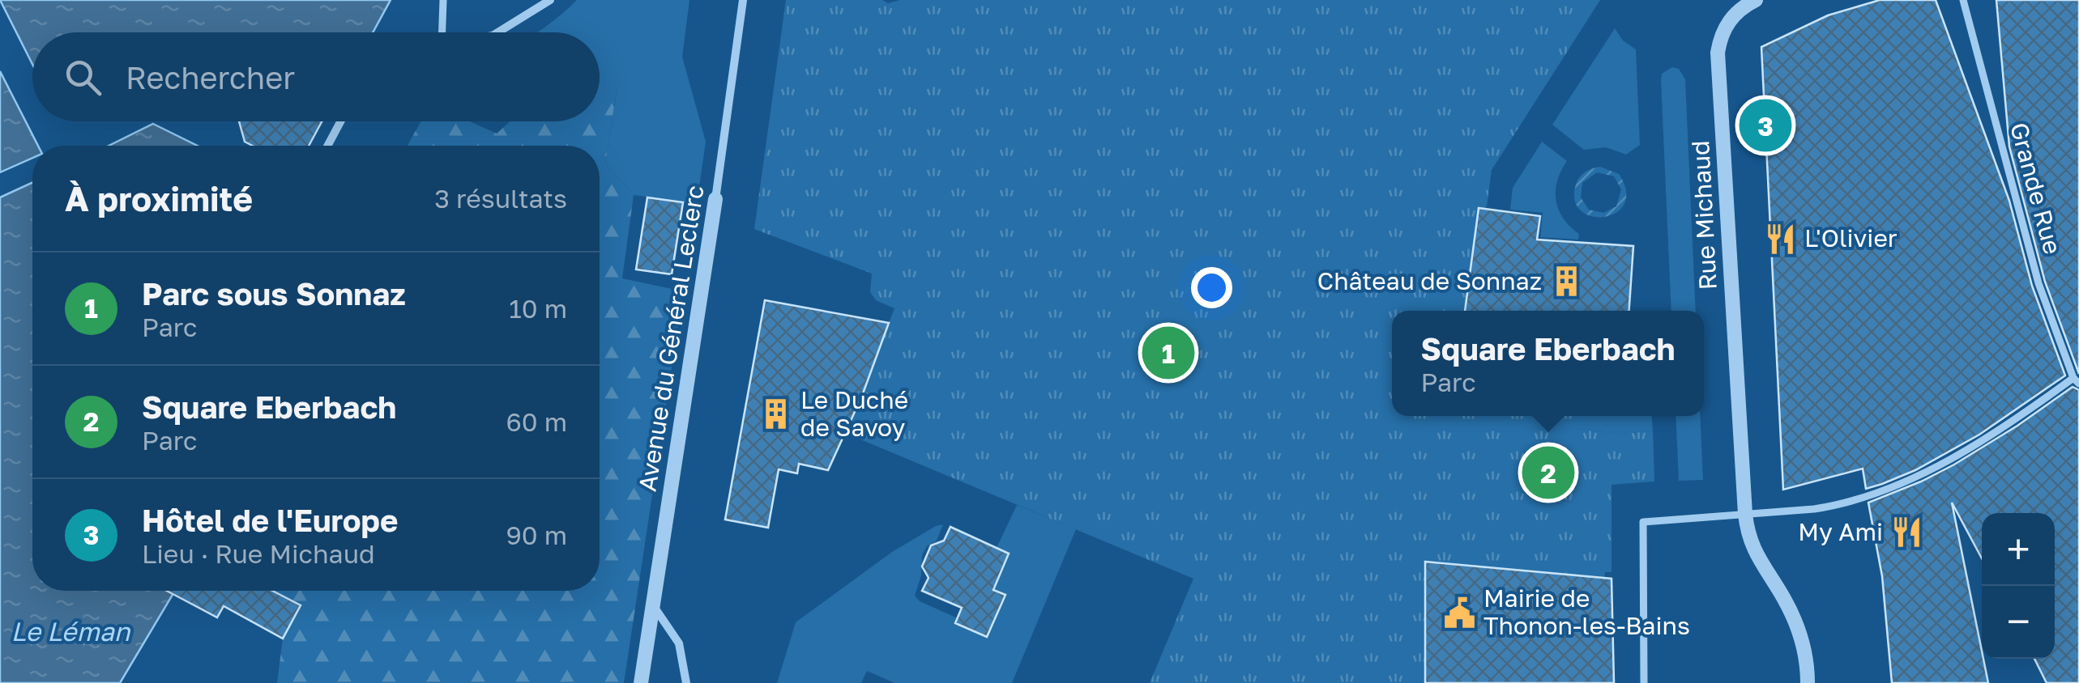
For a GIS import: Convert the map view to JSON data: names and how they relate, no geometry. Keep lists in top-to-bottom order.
{
  "streets": {
    "street": ["Grande Rue", "Rue Michaud", "Avenue du Général Leclerc"]
  },
  "water": ["Le Léman"],
  "places": {
    "restaurant": ["L'Olivier", "My Ami"],
    "building": ["Château de Sonnaz", "Le Duché de Savoy"],
    "public building": ["Mairie de Thonon-les-Bains"]
  },
  "page": {
    "search": "Rechercher",
    "pins": ["3", "1", "2"],
    "heading": ["À proximité", "3 résultats"],
    "list": [
      {
        "mark": "1",
        "name": "Parc sous Sonnaz",
        "note": "Parc",
        "value": "10 m"
      },
      {
        "mark": "2",
        "name": "Square Eberbach",
        "note": "Parc",
        "value": "60 m"
      },
      {
        "mark": "3",
        "name": "Hôtel de l'Europe",
        "note": "Lieu · Rue Michaud",
        "value": "90 m"
      }
    ],
    "popup": ["Square Eberbach", "Parc"],
    "map_buttons": ["+", "−"]
  }
}
